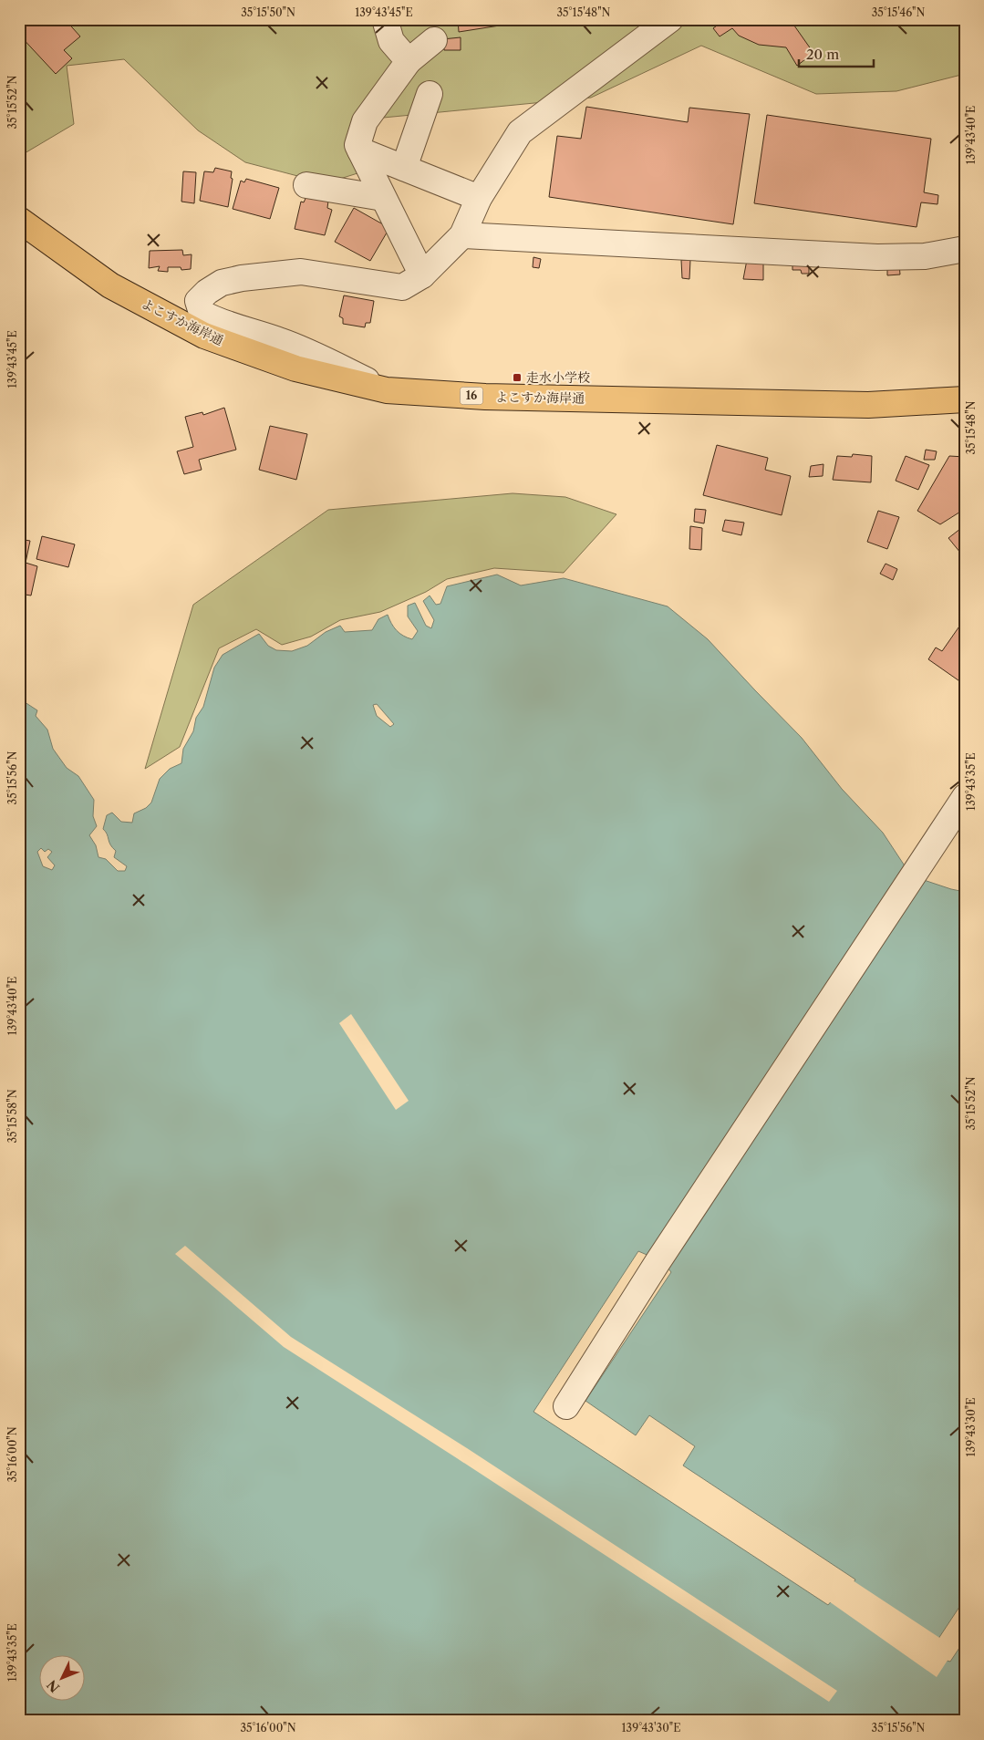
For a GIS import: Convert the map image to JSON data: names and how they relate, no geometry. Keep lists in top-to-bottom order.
{
  "streets": {
    "highway": ["よこすか海岸通", "16"]
  },
  "places": {
    "transit": ["走水小学校"]
  },
  "scale_bar": "20 m",
  "north": "bottom left",
  "coordinates": [
    "35°15'50\"N",
    "139°43'45\"E",
    "35°15'48\"N",
    "35°15'46\"N",
    "35°15'52\"N",
    "139°43'40\"E",
    "35°15'56\"N",
    "139°43'35\"E",
    "35°15'58\"N",
    "139°43'30\"E",
    "35°16'00\"N"
  ]
}
